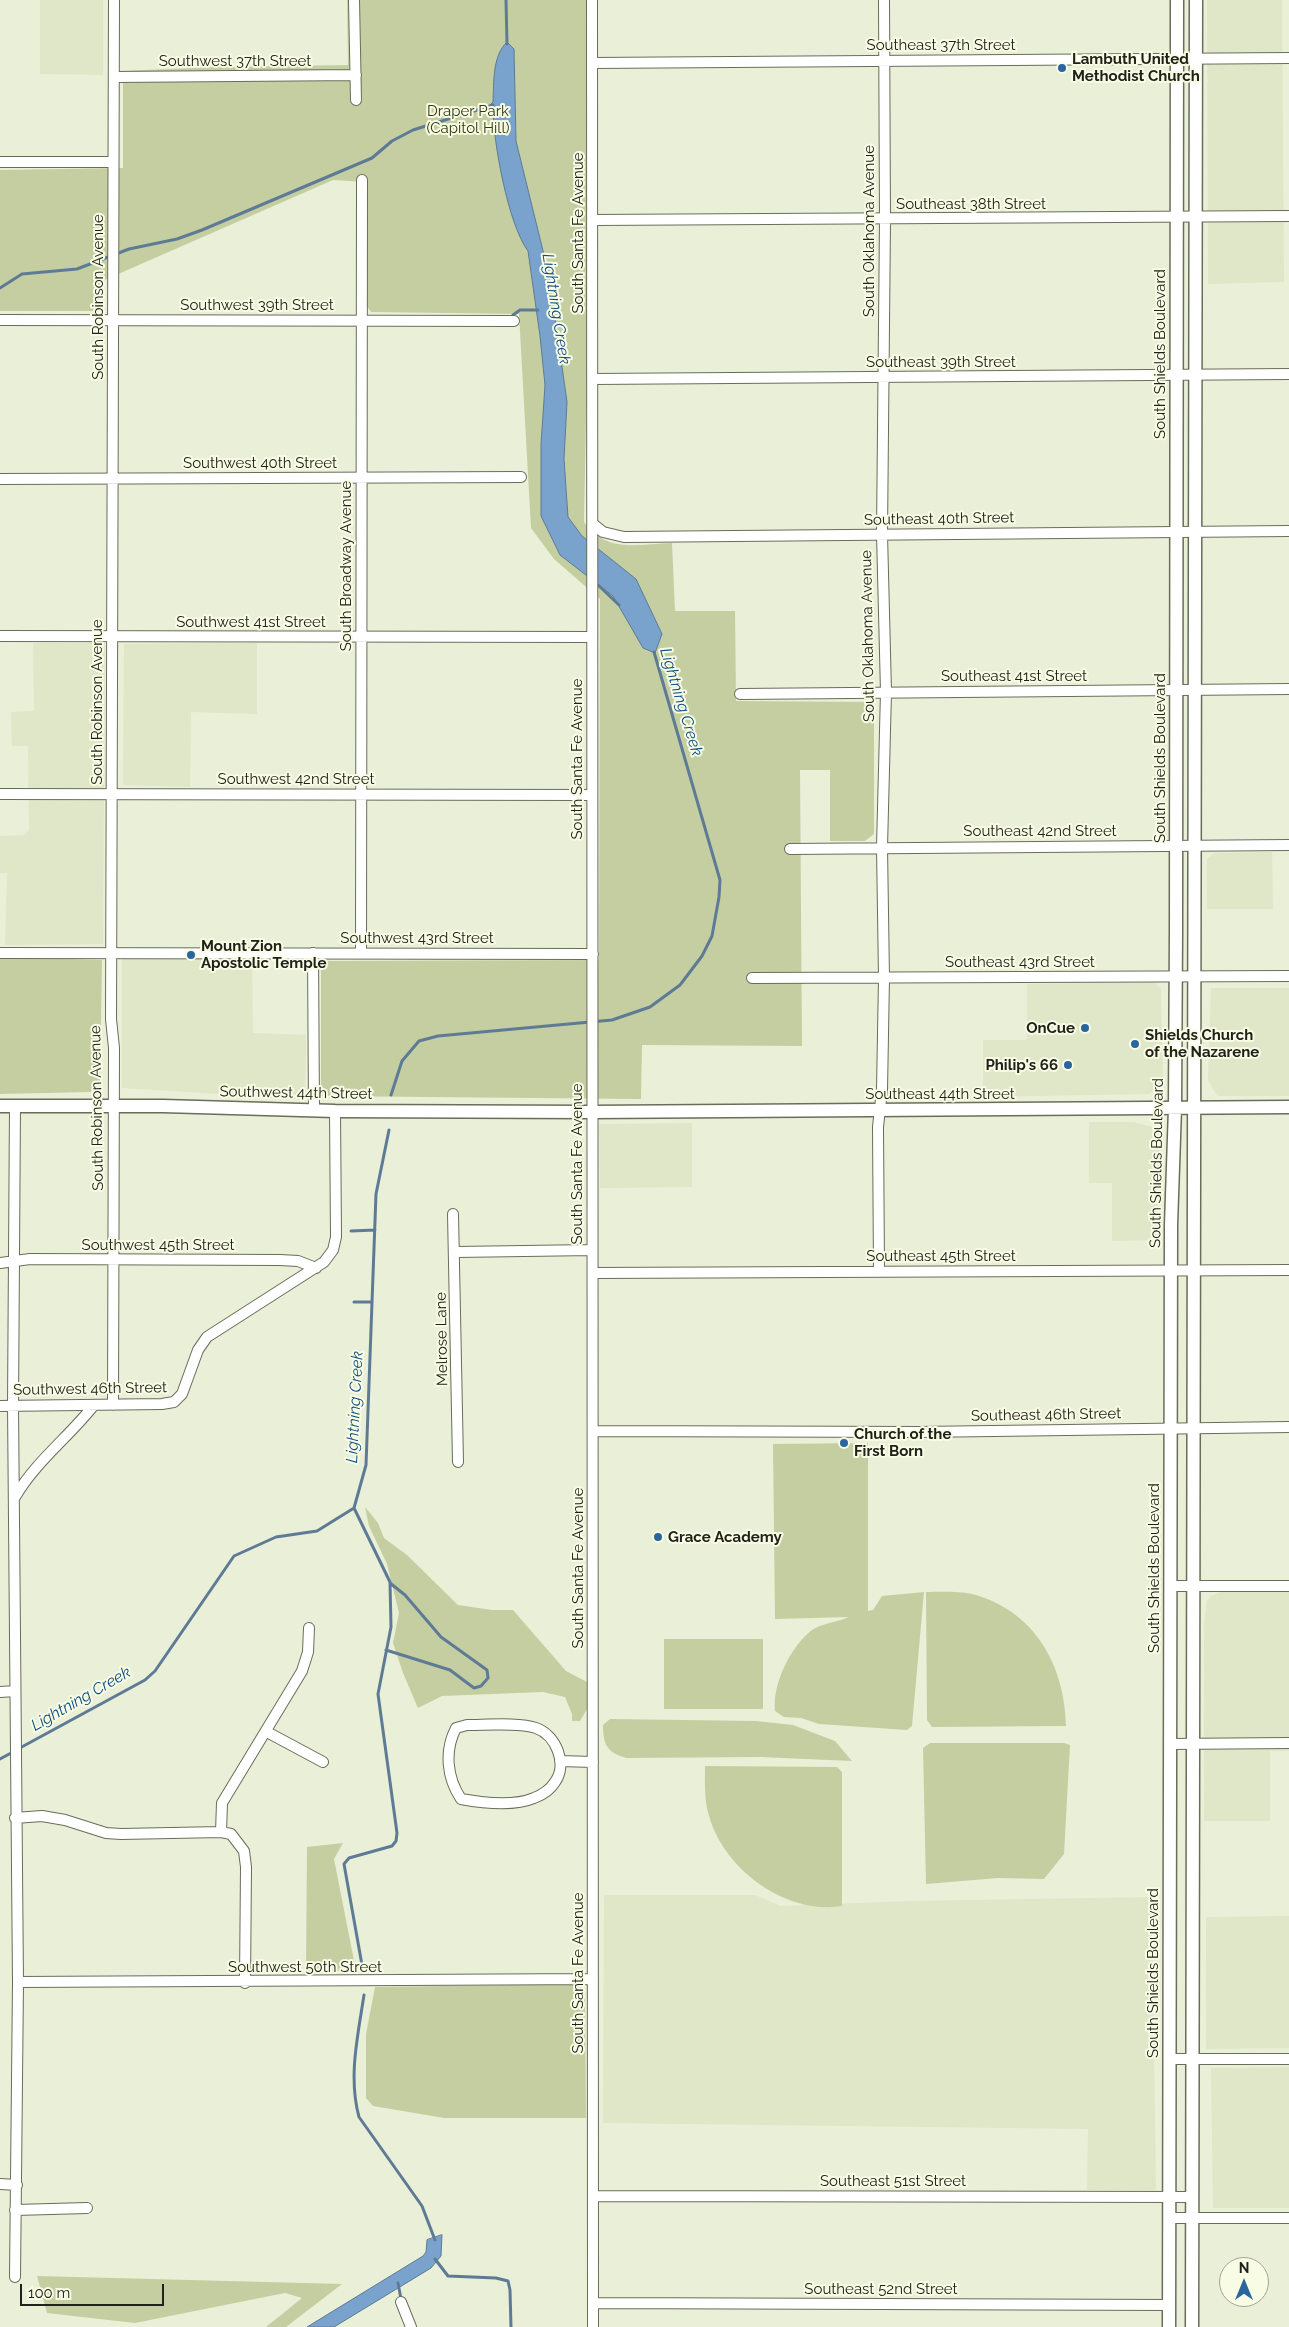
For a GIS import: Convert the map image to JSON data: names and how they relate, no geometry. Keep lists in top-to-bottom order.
{
  "streets": {
    "main road": ["South Shields Boulevard", "Southwest 44th Street", "Southeast 44th Street"],
    "street": [
      "Southeast 37th Street",
      "Southwest 37th Street",
      "Southeast 38th Street",
      "South Oklahoma Avenue",
      "South Santa Fe Avenue",
      "South Robinson Avenue",
      "Southwest 39th Street",
      "Southeast 39th Street",
      "Southwest 40th Street",
      "Southeast 40th Street",
      "South Broadway Avenue",
      "Southwest 41st Street",
      "Southeast 41st Street",
      "Southwest 42nd Street",
      "Southeast 42nd Street",
      "Southwest 43rd Street",
      "Southeast 43rd Street",
      "Southwest 45th Street",
      "Southeast 45th Street",
      "Melrose Lane",
      "Southwest 46th Street",
      "Southeast 46th Street",
      "Southwest 50th Street",
      "Southeast 51st Street",
      "Southeast 52nd Street"
    ]
  },
  "crossings": [
    ["Southeast 37th Street", "South Oklahoma Avenue"],
    ["Southeast 37th Street", "South Santa Fe Avenue"],
    ["Southeast 37th Street", "South Shields Boulevard"],
    ["Southwest 37th Street", "South Robinson Avenue"],
    ["Southeast 38th Street", "South Oklahoma Avenue"],
    ["Southeast 38th Street", "South Santa Fe Avenue"],
    ["Southeast 38th Street", "South Shields Boulevard"],
    ["South Oklahoma Avenue", "Southeast 39th Street"],
    ["South Oklahoma Avenue", "Southeast 40th Street"],
    ["South Oklahoma Avenue", "Southeast 41st Street"],
    ["South Oklahoma Avenue", "Southeast 42nd Street"],
    ["South Oklahoma Avenue", "Southeast 43rd Street"],
    ["South Oklahoma Avenue", "Southeast 44th Street"],
    ["South Oklahoma Avenue", "Southeast 45th Street"],
    ["South Santa Fe Avenue", "Southeast 39th Street"],
    ["South Santa Fe Avenue", "Southeast 40th Street"],
    ["South Santa Fe Avenue", "Southwest 41st Street"],
    ["South Santa Fe Avenue", "Southwest 42nd Street"],
    ["South Santa Fe Avenue", "Southwest 43rd Street"],
    ["South Santa Fe Avenue", "Southwest 44th Street"],
    ["South Santa Fe Avenue", "Southeast 44th Street"],
    ["South Santa Fe Avenue", "Southeast 45th Street"],
    ["South Santa Fe Avenue", "Southeast 46th Street"],
    ["South Santa Fe Avenue", "Southwest 50th Street"],
    ["South Santa Fe Avenue", "Southeast 51st Street"],
    ["South Santa Fe Avenue", "Southeast 52nd Street"],
    ["South Robinson Avenue", "Southwest 39th Street"],
    ["South Robinson Avenue", "Southwest 40th Street"],
    ["South Robinson Avenue", "Southwest 41st Street"],
    ["South Robinson Avenue", "Southwest 42nd Street"],
    ["South Robinson Avenue", "Southwest 43rd Street"],
    ["South Robinson Avenue", "Southwest 44th Street"],
    ["South Robinson Avenue", "Southwest 45th Street"],
    ["South Robinson Avenue", "Southwest 46th Street"],
    ["Southwest 39th Street", "South Broadway Avenue"],
    ["South Shields Boulevard", "Southeast 39th Street"],
    ["South Shields Boulevard", "Southeast 40th Street"],
    ["South Shields Boulevard", "Southeast 41st Street"],
    ["South Shields Boulevard", "Southeast 42nd Street"],
    ["South Shields Boulevard", "Southeast 43rd Street"],
    ["South Shields Boulevard", "Southeast 44th Street"],
    ["South Shields Boulevard", "Southeast 45th Street"],
    ["South Shields Boulevard", "Southeast 46th Street"],
    ["South Shields Boulevard", "Southeast 51st Street"],
    ["South Shields Boulevard", "Southeast 52nd Street"],
    ["Southwest 40th Street", "South Broadway Avenue"],
    ["South Broadway Avenue", "Southwest 41st Street"],
    ["South Broadway Avenue", "Southwest 42nd Street"],
    ["South Broadway Avenue", "Southwest 43rd Street"],
    ["Southwest 44th Street", "Southeast 44th Street"],
    ["Southwest 45th Street", "Southwest 46th Street"]
  ],
  "water": ["Lightning Creek"],
  "parks": ["Draper Park (Capitol Hill)"],
  "places": [
    "Lambuth United Methodist Church",
    "Mount Zion Apostolic Temple",
    "OnCue",
    "Shields Church of the Nazarene",
    "Philip's 66",
    "Church of the First Born",
    "Grace Academy"
  ],
  "scale_bar": "100 m",
  "north": "top"
}
